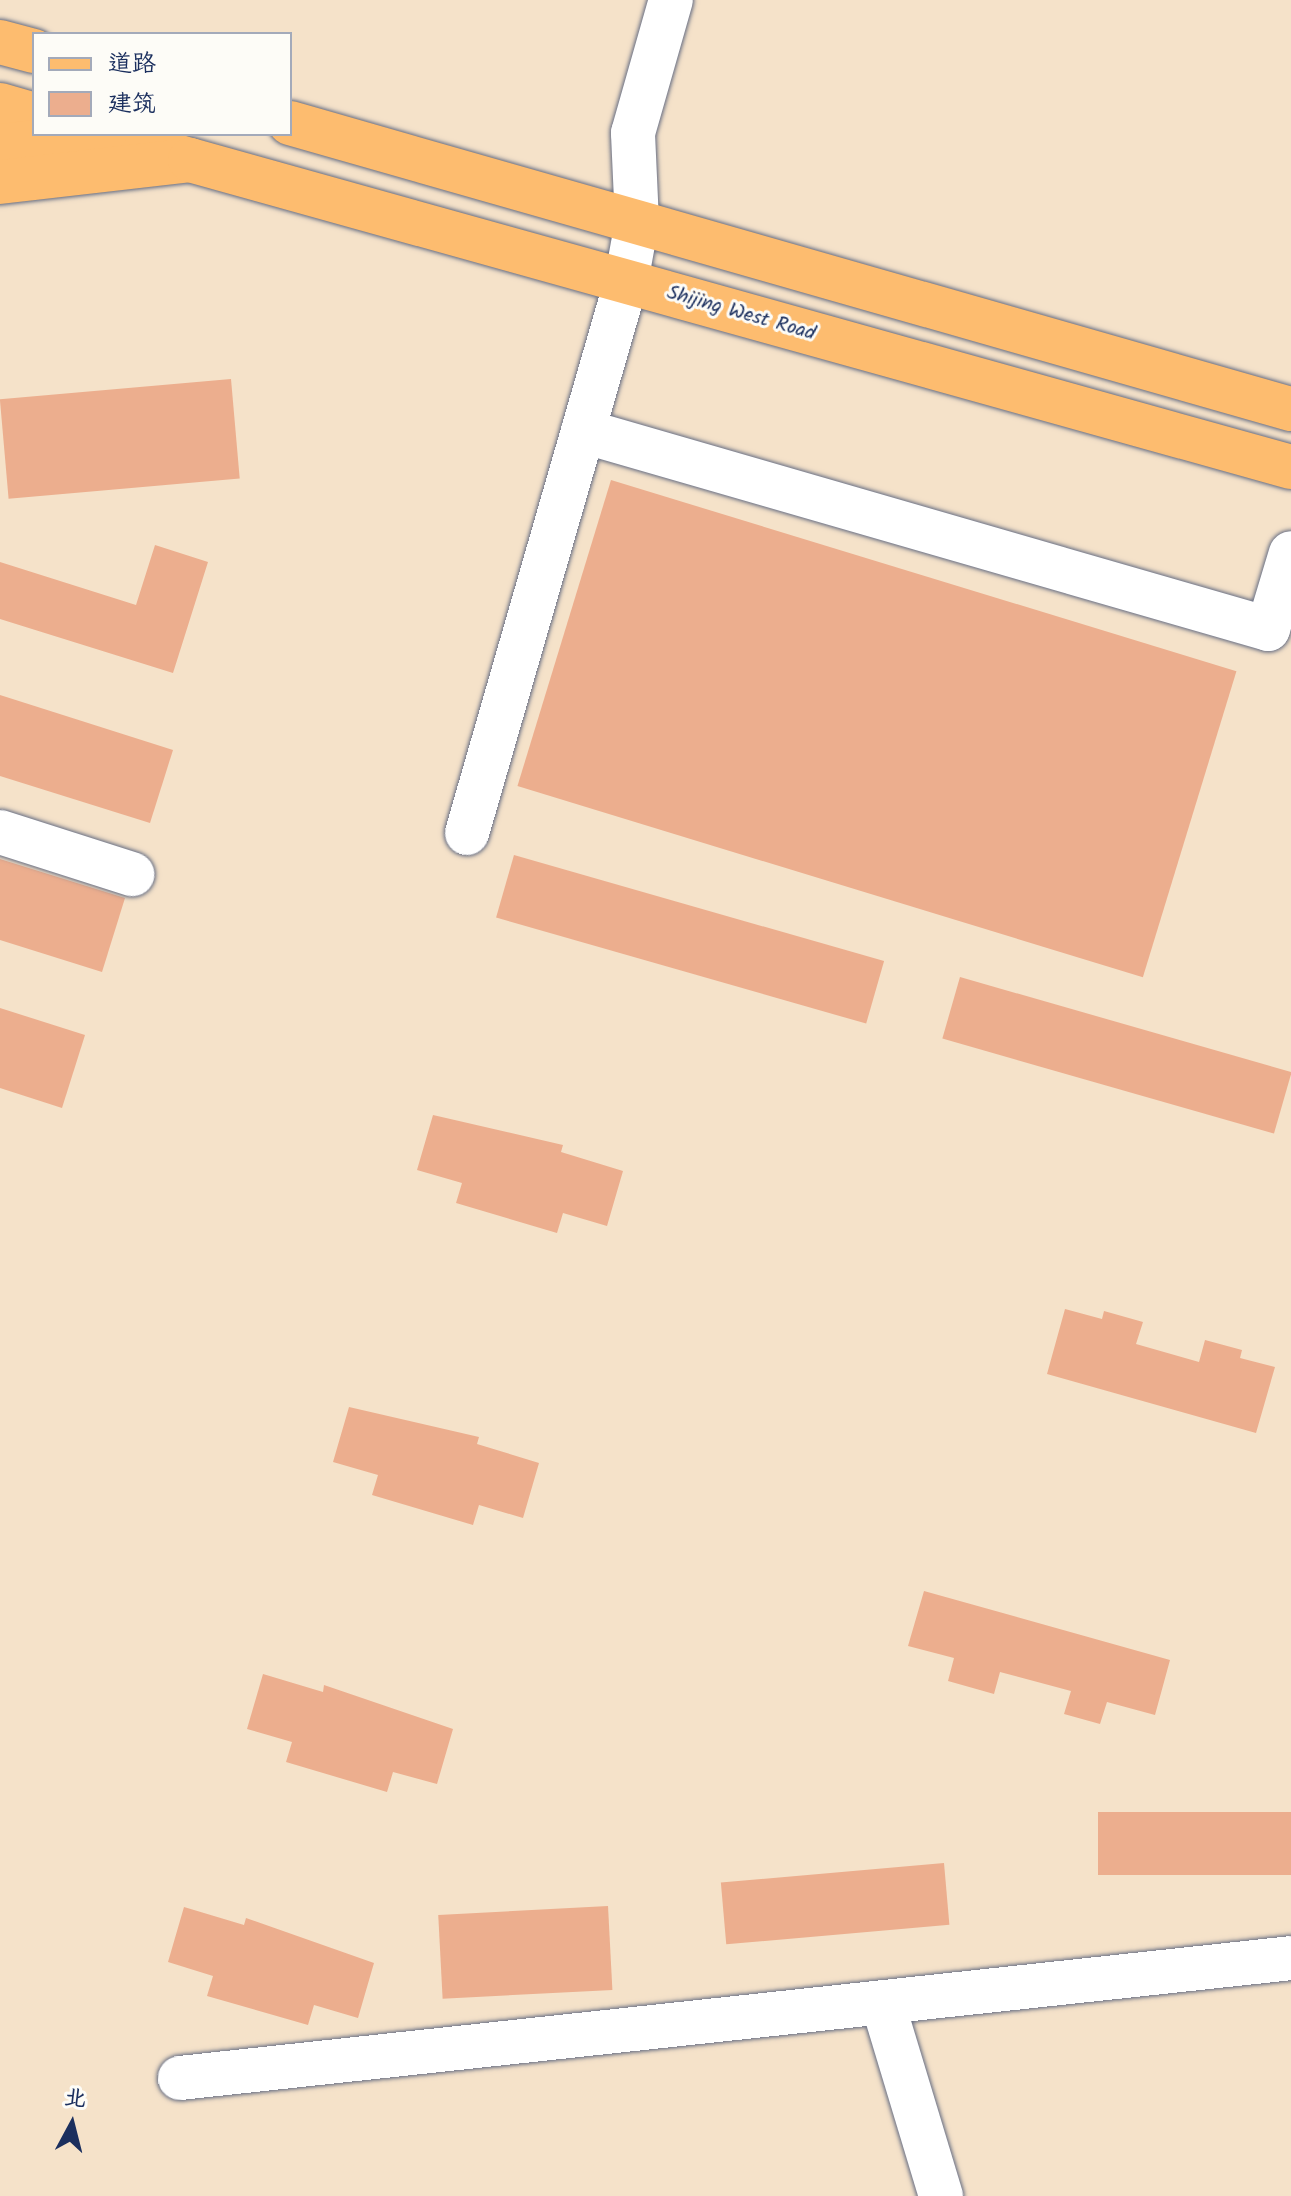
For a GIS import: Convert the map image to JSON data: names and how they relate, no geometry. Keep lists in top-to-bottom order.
{
  "streets": {
    "main road": ["Shijing West Road"]
  },
  "legend": ["道路", "建筑"],
  "north": "top"
}
